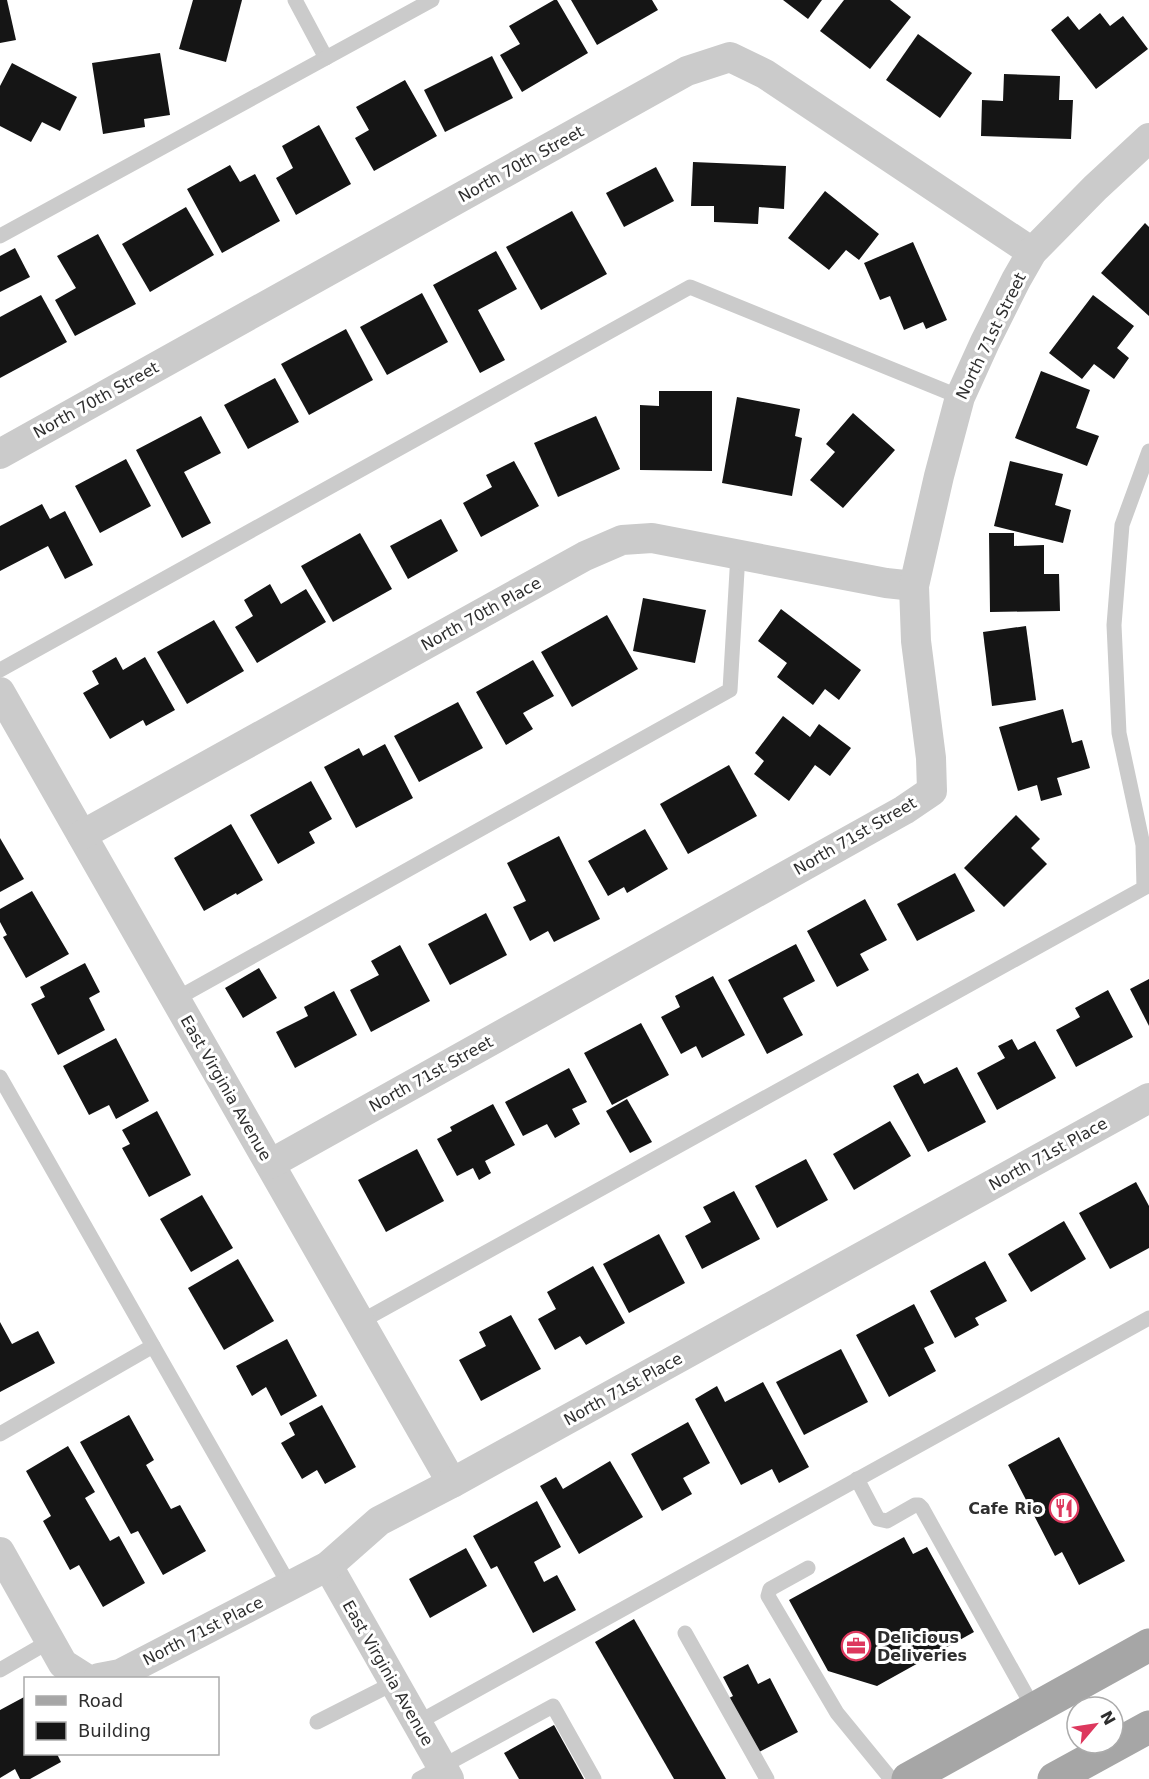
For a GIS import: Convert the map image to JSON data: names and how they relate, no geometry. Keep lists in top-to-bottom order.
{
  "streets": {
    "street": [
      "North 70th Street",
      "North 71st Street",
      "North 70th Place",
      "East Virginia Avenue",
      "North 71st Place"
    ]
  },
  "crossings": [
    ["North 70th Street", "North 71st Street"],
    ["North 71st Street", "North 70th Place"],
    ["North 71st Street", "East Virginia Avenue"],
    ["North 70th Place", "East Virginia Avenue"],
    ["East Virginia Avenue", "North 71st Place"]
  ],
  "places": {
    "restaurant": ["Cafe Rio"],
    "office": ["Delicious Deliveries"]
  },
  "legend": ["Road", "Building"],
  "north": "top right"
}
